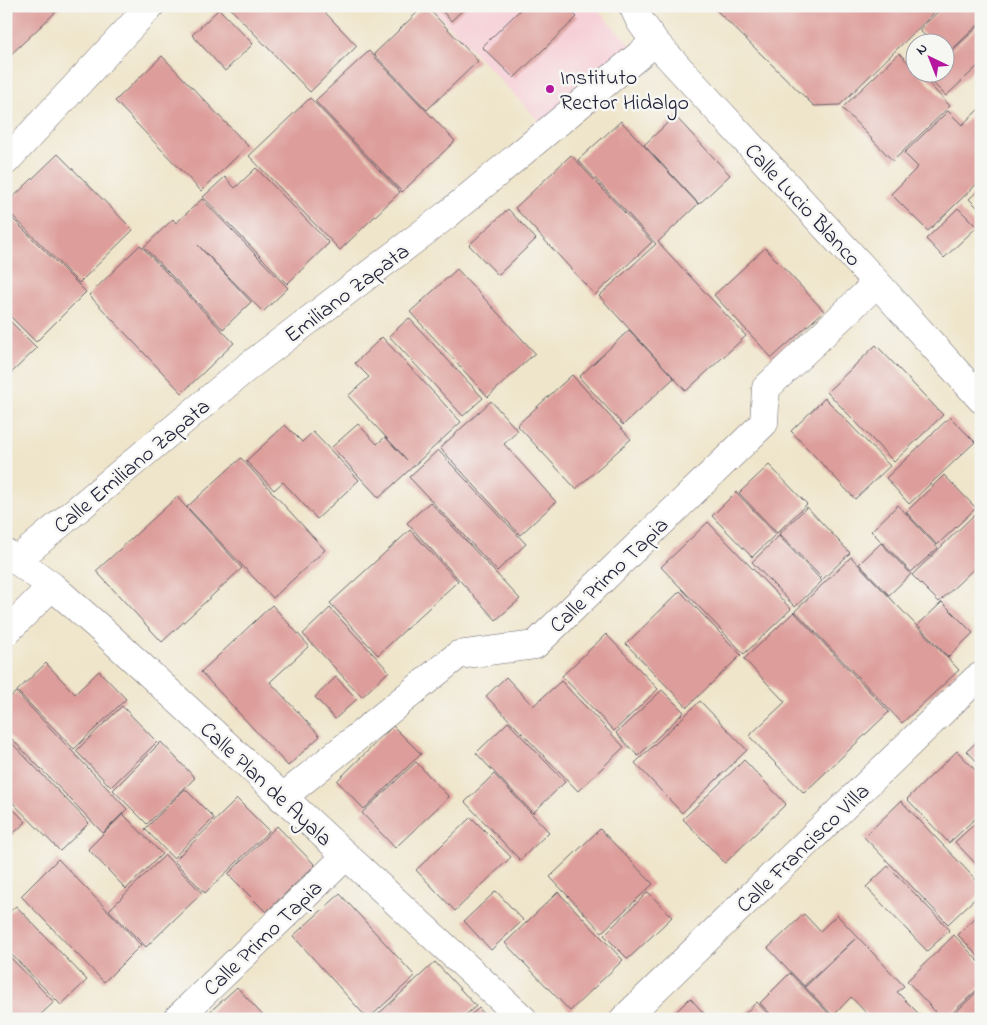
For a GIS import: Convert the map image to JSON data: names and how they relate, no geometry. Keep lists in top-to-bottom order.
{
  "streets": {
    "street": [
      "Calle Lucio Blanco",
      "Emiliano Zapata",
      "Calle Emiliano Zapata",
      "Calle Primo Tapia",
      "Calle Plan de Ayala",
      "Calle Francisco Villa"
    ]
  },
  "crossings": [
    ["Calle Lucio Blanco", "Emiliano Zapata"],
    ["Calle Lucio Blanco", "Calle Primo Tapia"],
    ["Emiliano Zapata", "Calle Emiliano Zapata"],
    ["Calle Emiliano Zapata", "Calle Plan de Ayala"],
    ["Calle Primo Tapia", "Calle Plan de Ayala"]
  ],
  "places": ["Instituto Rector Hidalgo"],
  "north": "top left"
}
